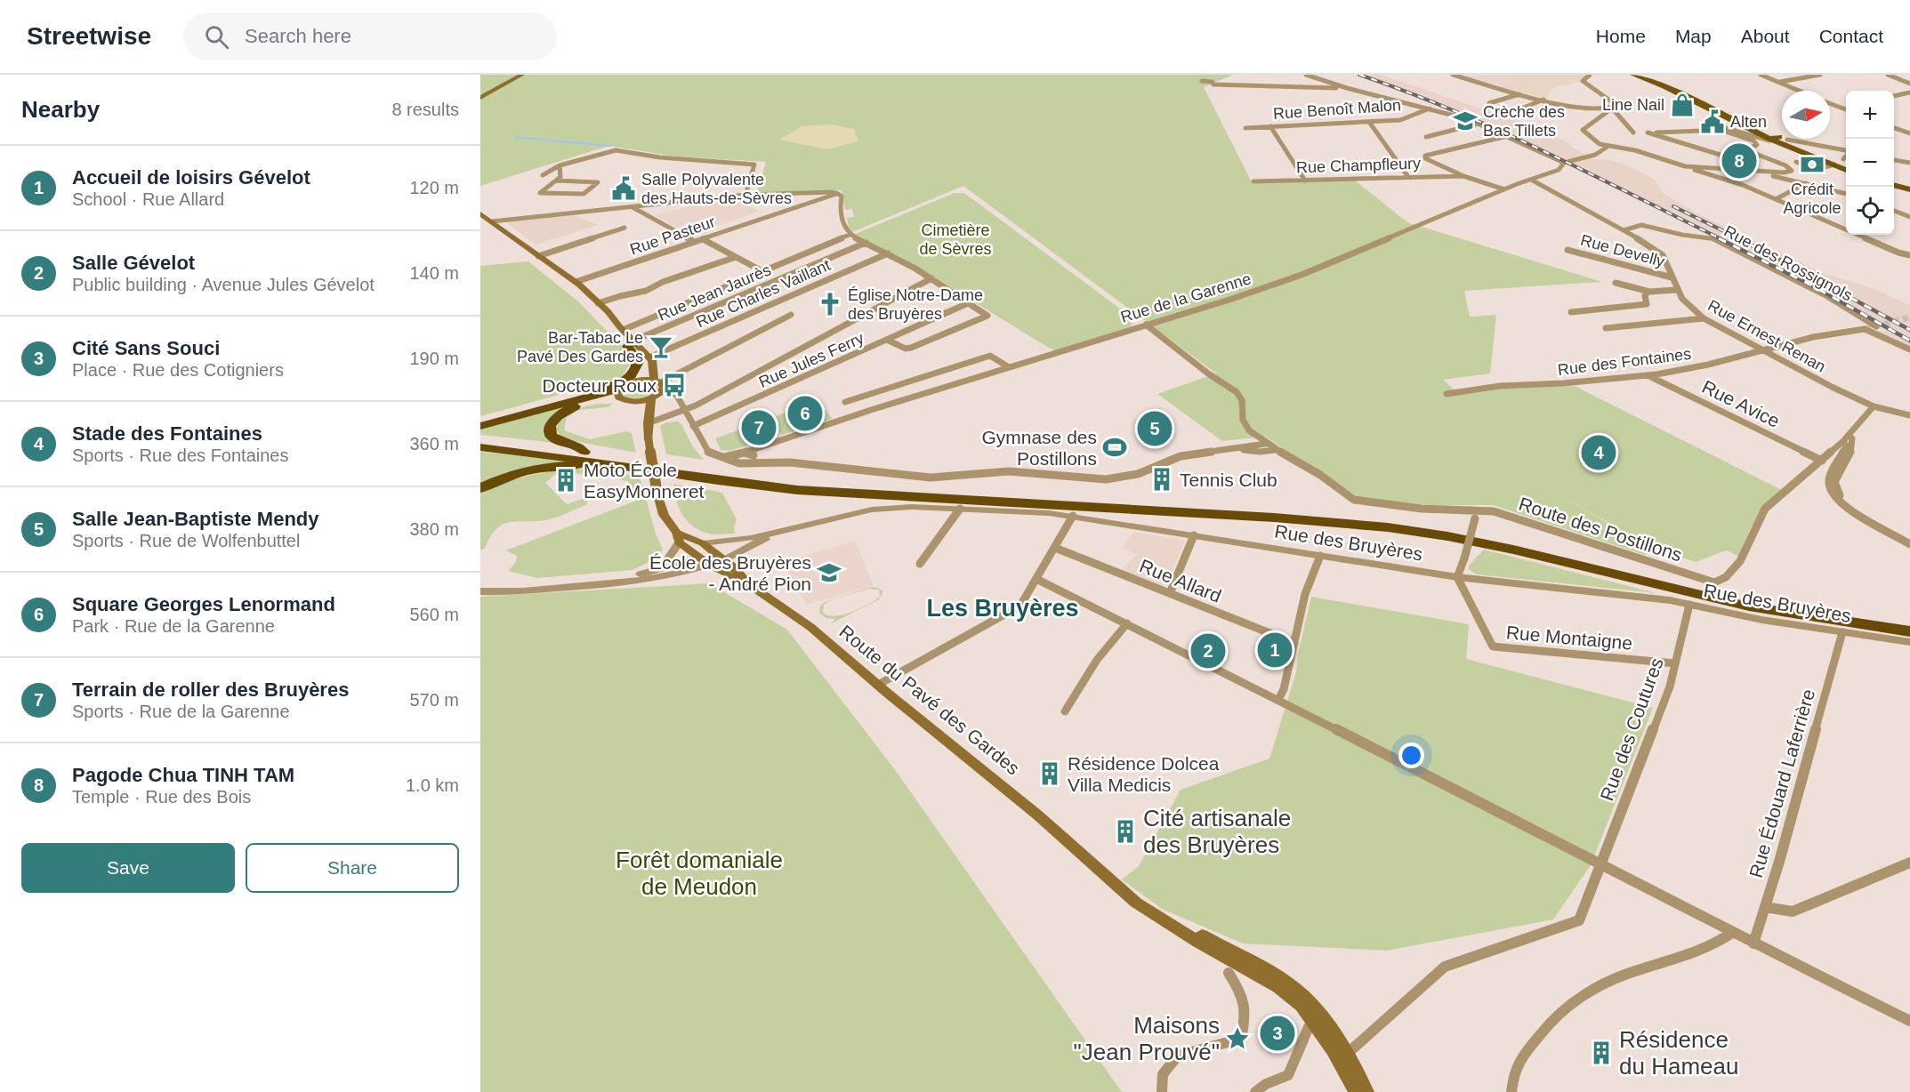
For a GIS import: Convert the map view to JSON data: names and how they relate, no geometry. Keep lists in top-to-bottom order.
{
  "streets": {
    "main road": ["Route du Pavé des Gardes"],
    "street": [
      "Rue Benoît Malon",
      "Rue Champfleury",
      "Rue Pasteur",
      "Rue Develly",
      "Rue des Rossignols",
      "Rue Jean Jaurès",
      "Rue Charles Vaillant",
      "Rue de la Garenne",
      "Rue Ernest Renan",
      "Rue Jules Ferry",
      "Rue des Fontaines",
      "Rue Avice",
      "Route des Postillons",
      "Rue des Bruyères",
      "Rue Allard",
      "Rue Montaigne",
      "Rue des Coutures",
      "Rue Édouard Laferrière"
    ]
  },
  "crossings": [
    ["Rue Develly", "Rue Ernest Renan"],
    ["Rue des Rossignols", "Rue Ernest Renan"],
    ["Rue de la Garenne", "Rue Ernest Renan"],
    ["Rue de la Garenne", "Route des Postillons"],
    ["Rue Ernest Renan", "Rue des Fontaines"],
    ["Rue des Fontaines", "Rue Avice"],
    ["Rue Avice", "Route des Postillons"],
    ["Rue des Bruyères", "Rue Montaigne"],
    ["Rue des Bruyères", "Route du Pavé des Gardes"],
    ["Rue des Bruyères", "Rue des Coutures"],
    ["Rue des Bruyères", "Rue Édouard Laferrière"],
    ["Rue Montaigne", "Rue des Coutures"],
    ["Route du Pavé des Gardes", "Rue des Coutures"]
  ],
  "districts": ["Les Bruyères"],
  "parks": ["Cimetière de Sèvres", "Forêt domaniale de Meudon"],
  "places": {
    "shop": ["Line Nail"],
    "school or university": ["Crèche des Bas Tillets", "École des Bruyères - André Pion"],
    "public building": ["Alten", "Salle Polyvalente des Hauts-de-Sèvres"],
    "bank": ["Crédit Agricole"],
    "church": ["Église Notre-Dame des Bruyères"],
    "bar": ["Bar-Tabac Le Pavé Des Gardes"],
    "bus stop": ["Docteur Roux"],
    "sports": ["Gymnase des Postillons"],
    "building": [
      "Tennis Club",
      "Moto École EasyMonneret",
      "Résidence Dolcea Villa Medicis",
      "Cité artisanale des Bruyères",
      "Résidence du Hameau"
    ],
    "place": ["Maisons \"Jean Prouvé\""]
  },
  "north": "right",
  "page": {
    "header": "Streetwise",
    "search": "Search here",
    "nav": [
      "Home",
      "Map",
      "About",
      "Contact"
    ],
    "heading": ["Nearby", "8 results"],
    "map_buttons": ["+", "−"],
    "pins": [
      "8",
      "6",
      "7",
      "5",
      "4",
      "1",
      "2",
      "3"
    ],
    "list": [
      {
        "mark": "1",
        "name": "Accueil de loisirs Gévelot",
        "note": "School · Rue Allard",
        "value": "120 m"
      },
      {
        "mark": "2",
        "name": "Salle Gévelot",
        "note": "Public building · Avenue Jules Gévelot",
        "value": "140 m"
      },
      {
        "mark": "3",
        "name": "Cité Sans Souci",
        "note": "Place · Rue des Cotigniers",
        "value": "190 m"
      },
      {
        "mark": "4",
        "name": "Stade des Fontaines",
        "note": "Sports · Rue des Fontaines",
        "value": "360 m"
      },
      {
        "mark": "5",
        "name": "Salle Jean-Baptiste Mendy",
        "note": "Sports · Rue de Wolfenbuttel",
        "value": "380 m"
      },
      {
        "mark": "6",
        "name": "Square Georges Lenormand",
        "note": "Park · Rue de la Garenne",
        "value": "560 m"
      },
      {
        "mark": "7",
        "name": "Terrain de roller des Bruyères",
        "note": "Sports · Rue de la Garenne",
        "value": "570 m"
      },
      {
        "mark": "8",
        "name": "Pagode Chua TINH TAM",
        "note": "Temple · Rue des Bois",
        "value": "1.0 km"
      }
    ],
    "buttons": ["Save", "Share"]
  }
}
